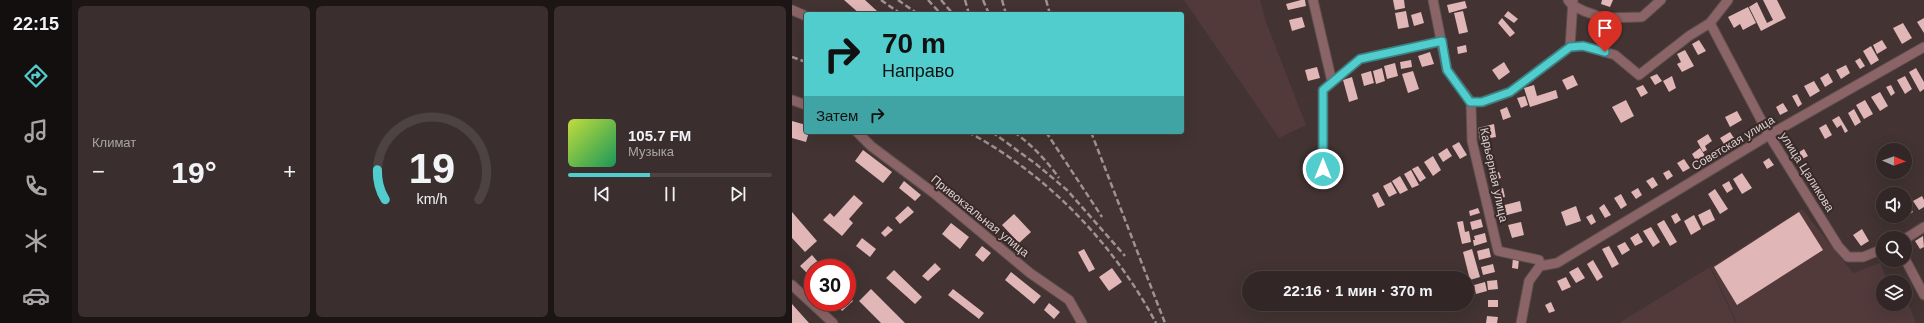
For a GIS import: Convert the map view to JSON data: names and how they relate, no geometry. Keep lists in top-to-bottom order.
{
  "streets": {
    "street": [
      "Советская улица",
      "улица Цаликова",
      "Карьерная улица",
      "Привокзальная улица"
    ]
  },
  "crossings": [
    ["Советская улица", "улица Цаликова"],
    ["Советская улица", "Карьерная улица"]
  ],
  "north": "right",
  "page": {
    "tabs": "22:15",
    "tile": "Климат",
    "turn": ["70 m", "Направо"],
    "then": "Затем",
    "song": ["105.7 FM", "Музыка"],
    "heat": ["−", "19°", "+"],
    "limit": "30",
    "trip": "22:16 · 1 мин · 370 m",
    "gauge": ["19", "km/h"]
  }
}
